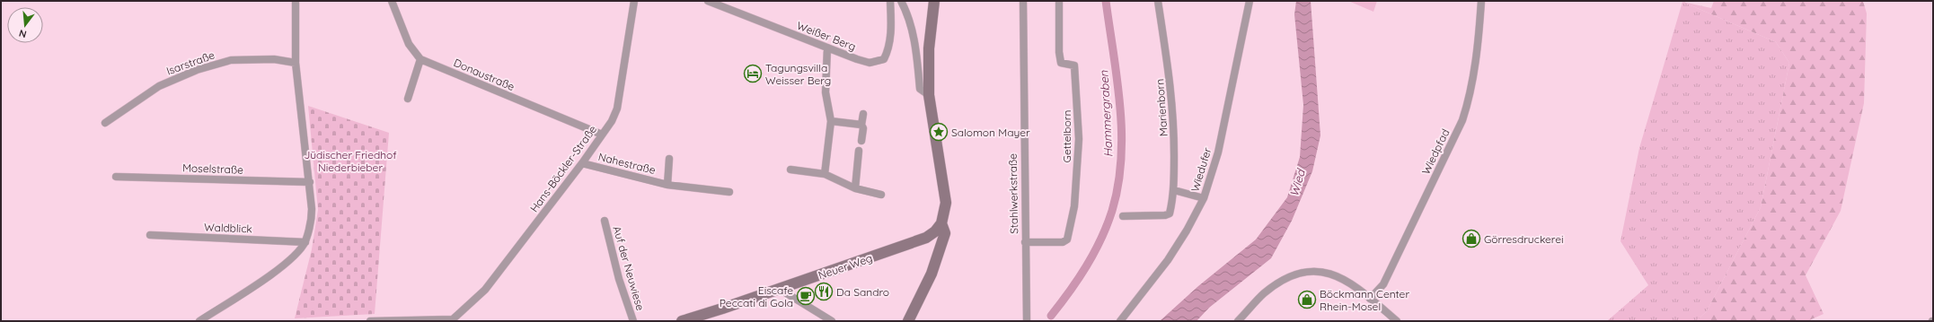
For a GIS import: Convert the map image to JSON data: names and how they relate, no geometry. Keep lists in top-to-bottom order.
{
  "streets": {
    "main road": ["Neuer Weg"],
    "street": [
      "Weißer Berg",
      "Isarstraße",
      "Donaustraße",
      "Marienborn",
      "Gettelborn",
      "Wiedpfad",
      "Nahestraße",
      "Moselstraße",
      "Hans-Böckler-Straße",
      "Wiedufer",
      "Stahlwerkstraße",
      "Waldblick",
      "Auf der Neuwiese"
    ]
  },
  "crossings": [
    ["Donaustraße", "Hans-Böckler-Straße"],
    ["Gettelborn", "Stahlwerkstraße"],
    ["Nahestraße", "Hans-Böckler-Straße"]
  ],
  "water": ["Hammergraben", "Wied"],
  "parks": ["Jüdischer Friedhof Niederbieber"],
  "places": {
    "hotel": ["Tagungsvilla Weisser Berg"],
    "place": ["Salomon Mayer"],
    "shop": ["Görresdruckerei", "Böckmann Center Rhein-Mosel"],
    "restaurant": ["Da Sandro"],
    "cafe": ["Eiscafe Peccati di Gola"]
  },
  "north": "bottom"
}
